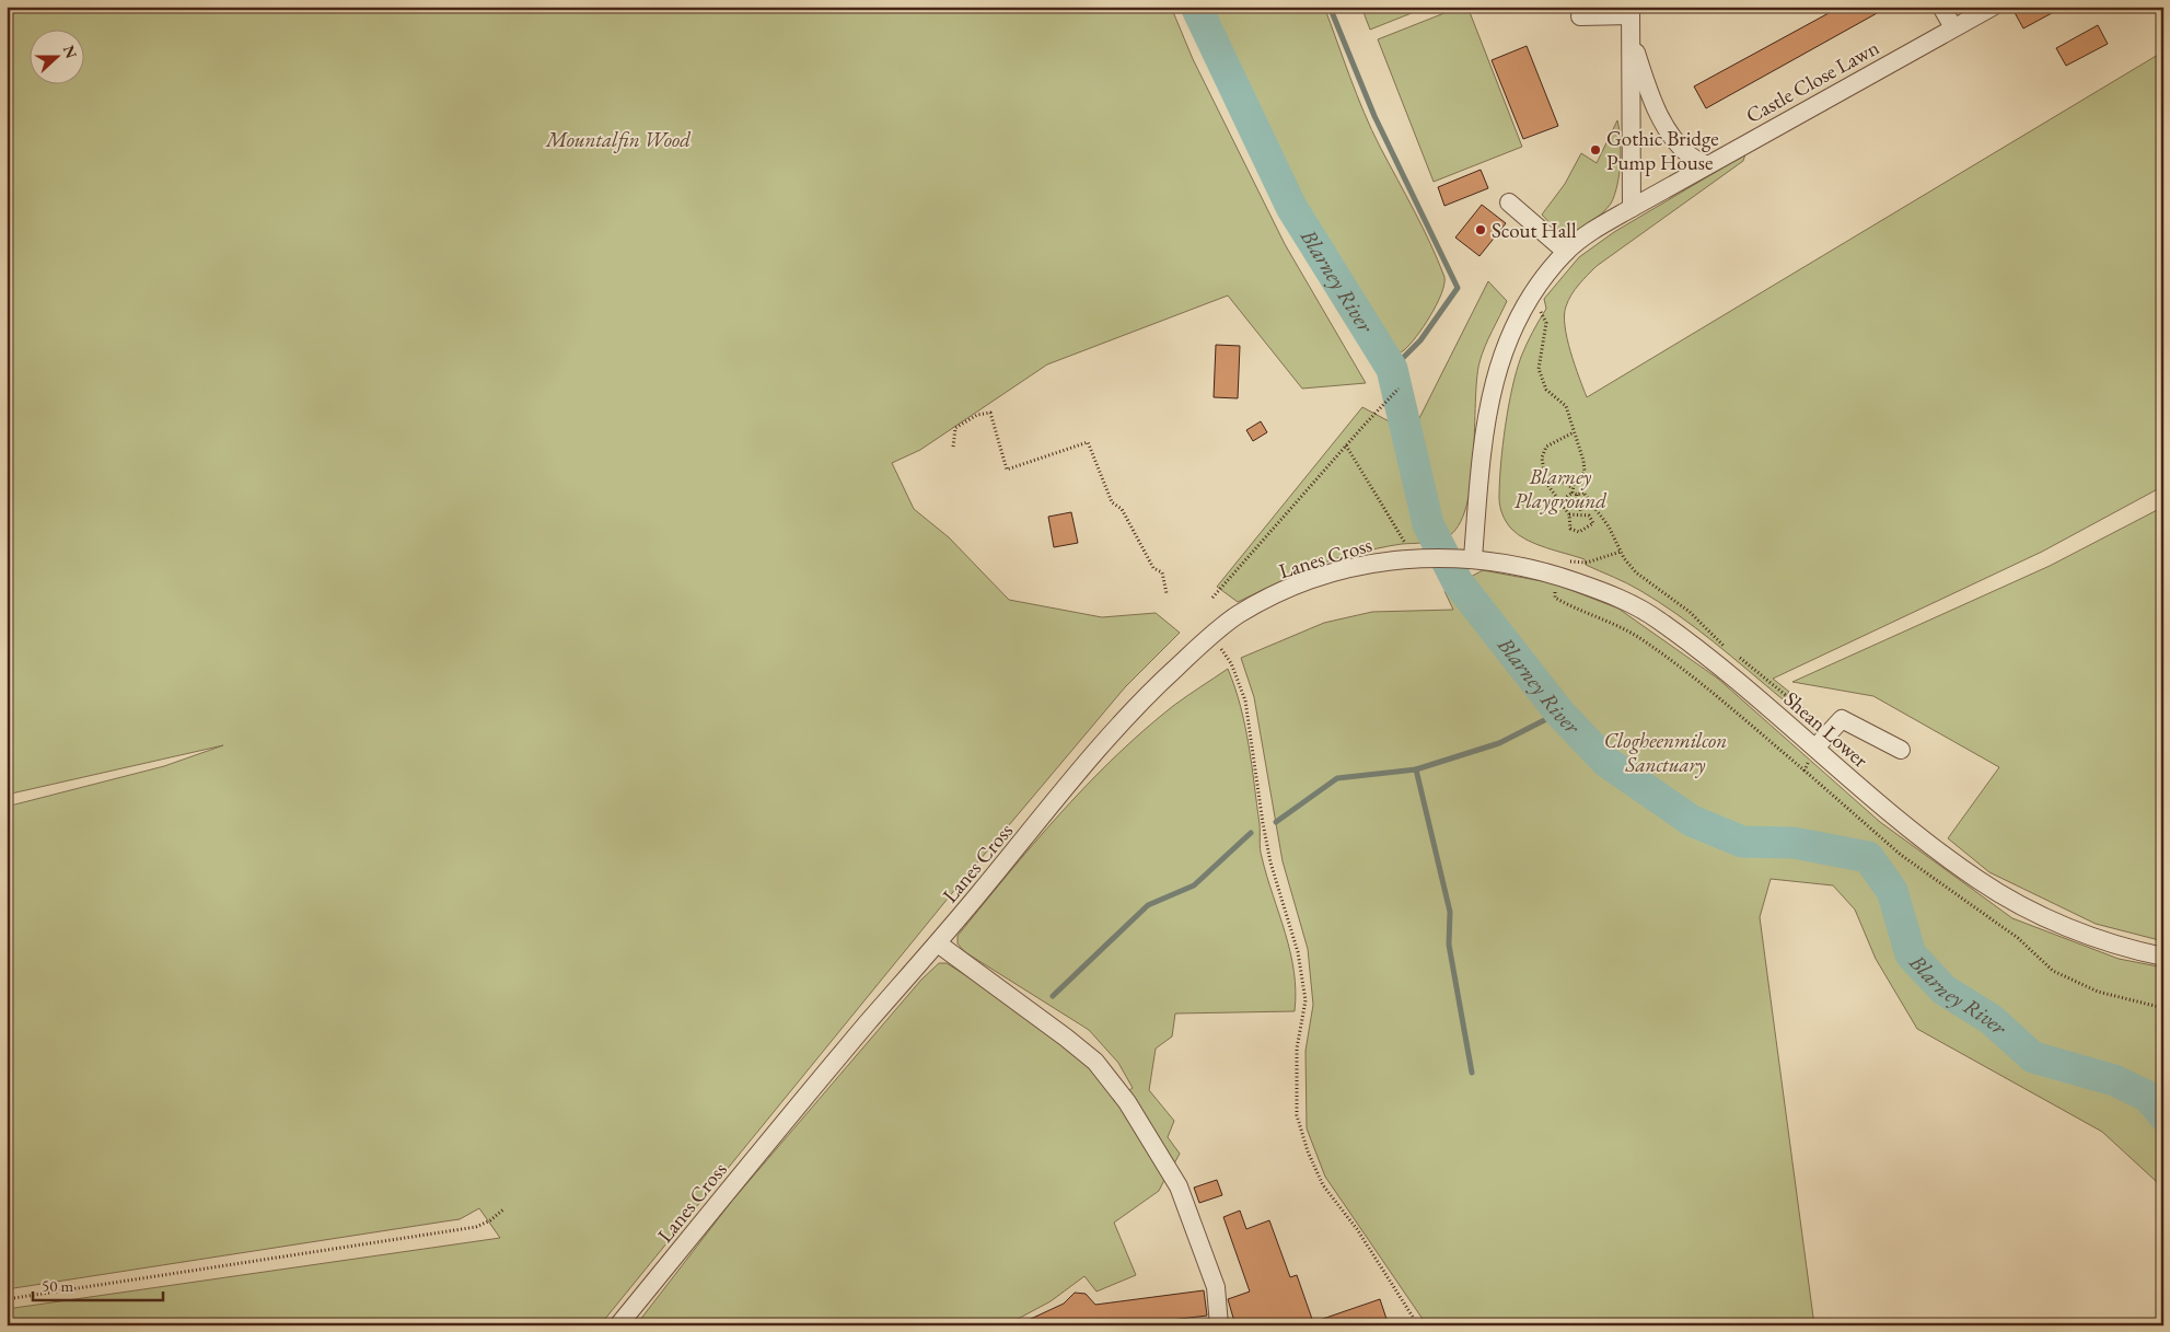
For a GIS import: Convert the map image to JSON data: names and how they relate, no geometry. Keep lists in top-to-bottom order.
{
  "streets": {
    "street": ["Castle Close Lawn", "Lanes Cross", "Shean Lower"]
  },
  "crossings": [
    ["Castle Close Lawn", "Shean Lower"],
    ["Lanes Cross", "Shean Lower"]
  ],
  "water": ["Blarney River"],
  "parks": ["Mountalfin Wood", "Blarney Playground", "Clogheenmilcon Sanctuary"],
  "places": ["Gothic Bridge Pump House", "Scout Hall"],
  "scale_bar": "50 m",
  "north": "right"
}
